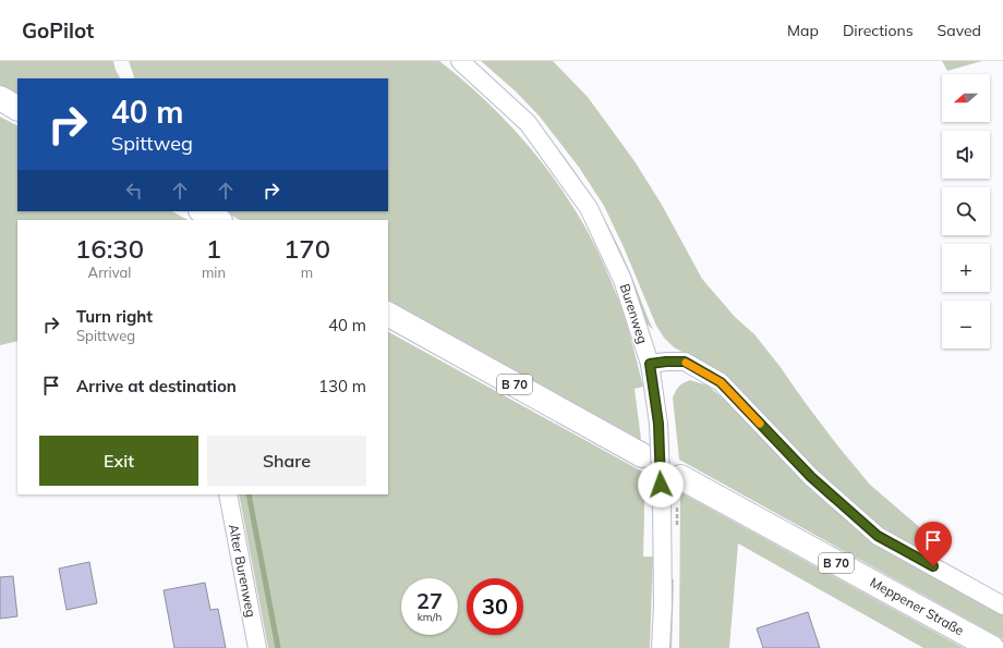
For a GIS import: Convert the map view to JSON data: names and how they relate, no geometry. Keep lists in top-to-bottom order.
{
  "streets": {
    "main road": ["B 70", "Meppener Straße"],
    "street": ["Burenweg", "Alter Burenweg"]
  },
  "north": "left",
  "page": {
    "header": "GoPilot",
    "nav": ["Map", "Directions", "Saved"],
    "map_buttons": ["+", "−"],
    "turn": ["40 m", "Spittweg"],
    "eta": [
      "16:30",
      "Arrival",
      "1",
      "min",
      "170",
      "m"
    ],
    "list": [
      {
        "name": "Turn right",
        "note": "Spittweg",
        "value": "40 m"
      },
      {
        "name": "Arrive at destination",
        "value": "130 m"
      }
    ],
    "buttons": ["Exit", "Share"],
    "speed": "27 km/h",
    "limit": "30"
  }
}
